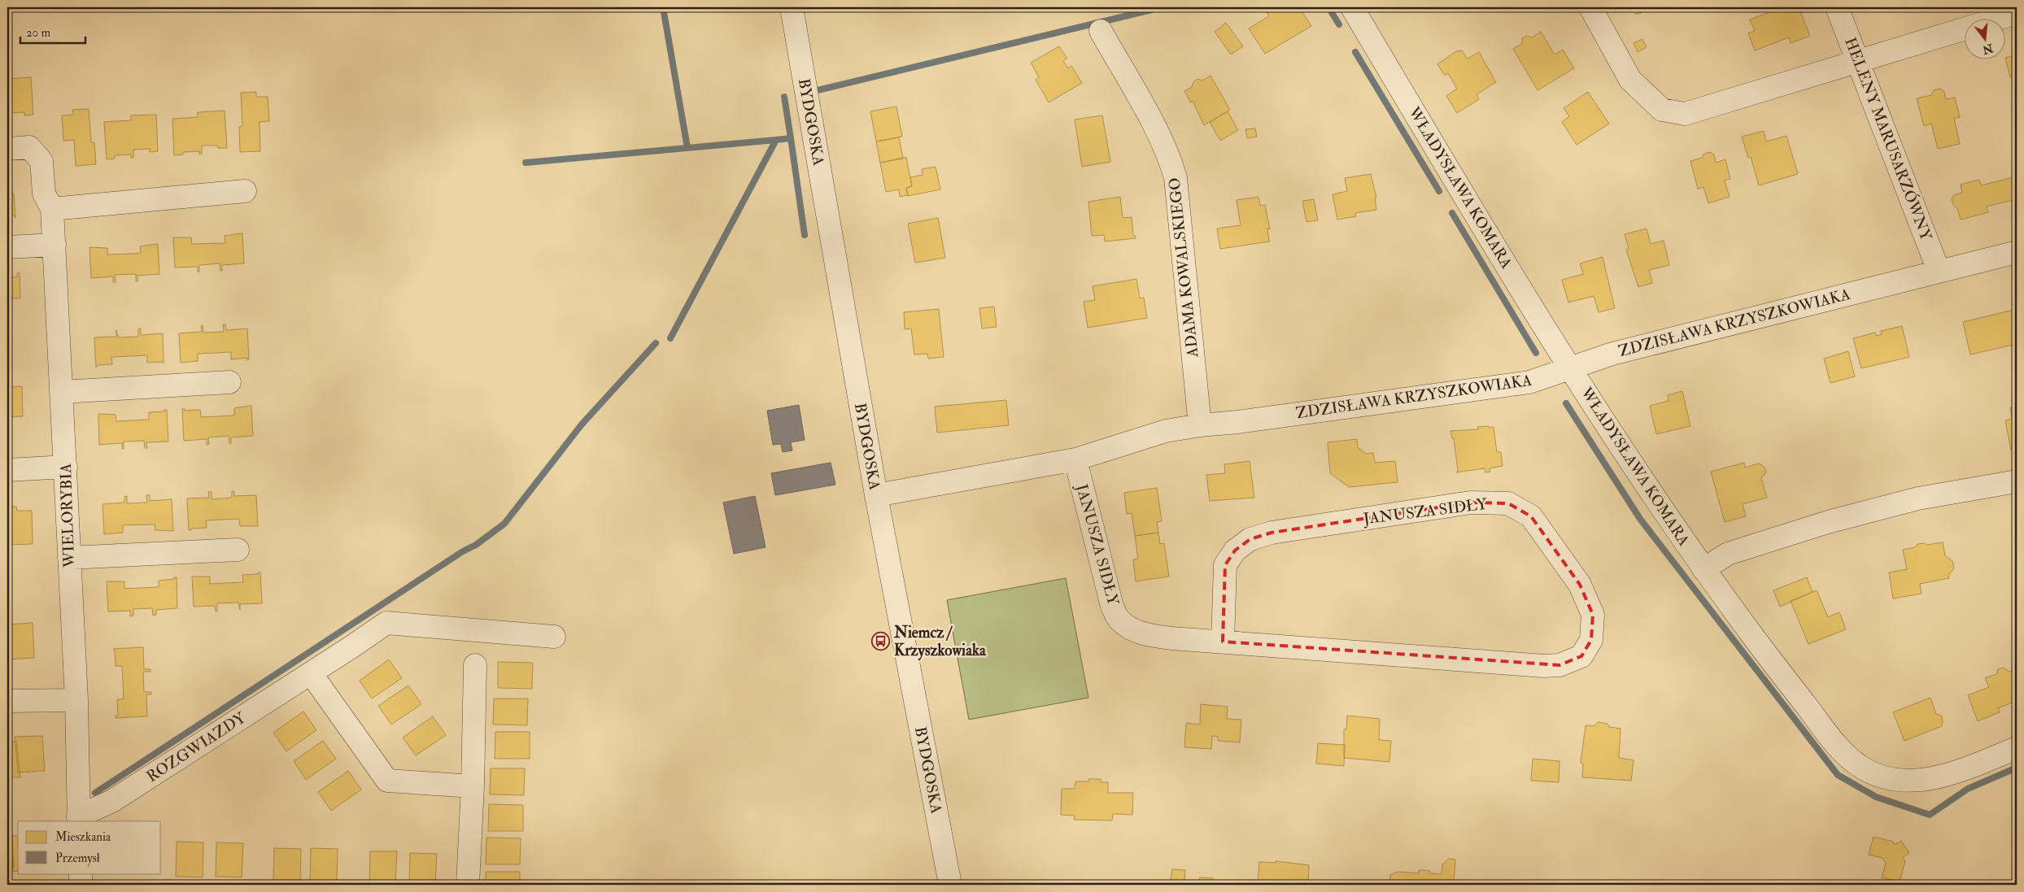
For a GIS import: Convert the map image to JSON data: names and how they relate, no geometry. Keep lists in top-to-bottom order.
{
  "streets": {
    "street": [
      "BYDGOSKA",
      "HELENY MARUSARZÓWNY",
      "WŁADYSŁAWA KOMARA",
      "ADAMA KOWALSKIEGO",
      "ZDZISŁAWA KRZYSZKOWIAKA",
      "JANUSZA SIDŁY",
      "WIELORYBIA",
      "ROZGWIAZDY"
    ]
  },
  "crossings": [
    ["BYDGOSKA", "ZDZISŁAWA KRZYSZKOWIAKA"],
    ["HELENY MARUSARZÓWNY", "ZDZISŁAWA KRZYSZKOWIAKA"],
    ["WŁADYSŁAWA KOMARA", "ZDZISŁAWA KRZYSZKOWIAKA"],
    ["ADAMA KOWALSKIEGO", "ZDZISŁAWA KRZYSZKOWIAKA"],
    ["ZDZISŁAWA KRZYSZKOWIAKA", "JANUSZA SIDŁY"],
    ["WIELORYBIA", "ROZGWIAZDY"]
  ],
  "places": {
    "bus stop": ["Niemcz / Krzyszkowiaka"]
  },
  "legend": ["Mieszkania", "Przemysł"],
  "scale_bar": "20 m",
  "north": "bottom"
}
